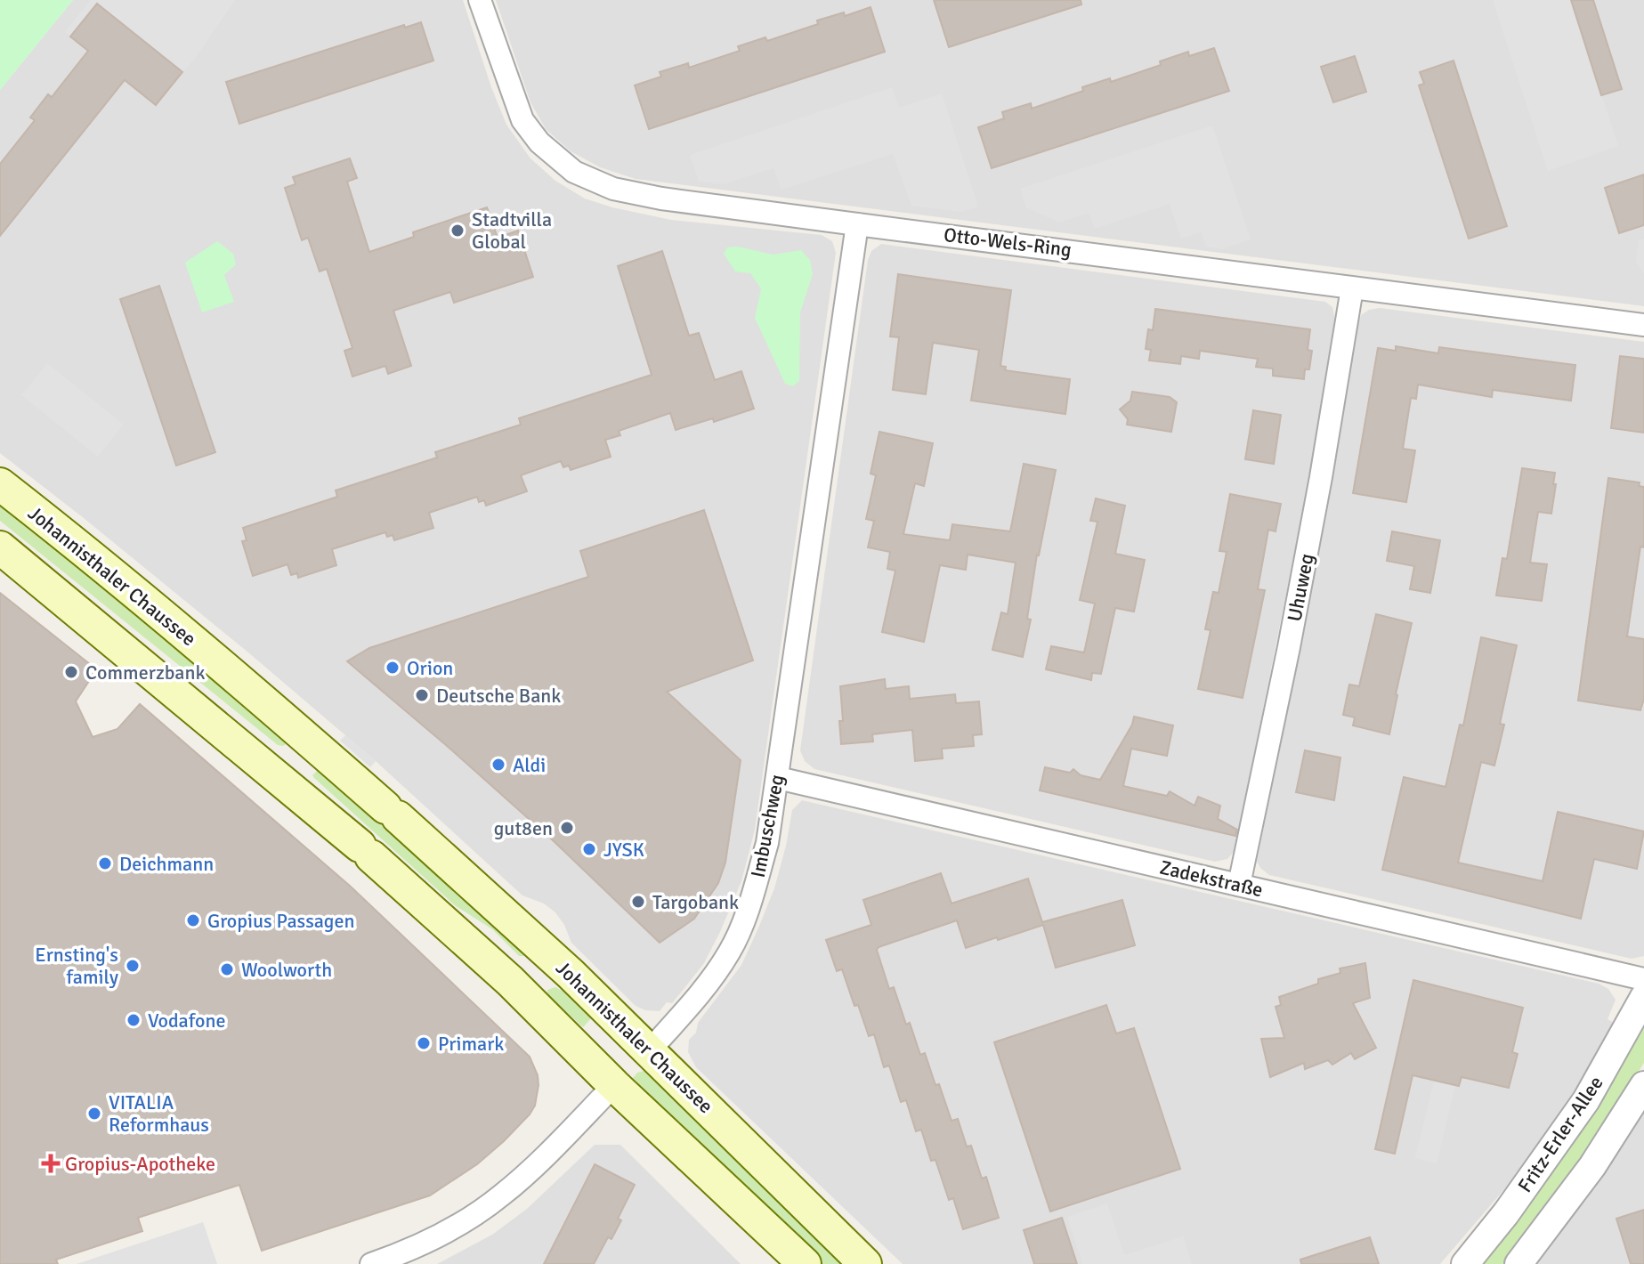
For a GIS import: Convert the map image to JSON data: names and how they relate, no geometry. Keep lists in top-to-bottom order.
{
  "streets": {
    "main road": ["Johannisthaler Chaussee", "Imbuschweg"],
    "street": [
      "Otto-Wels-Ring",
      "Uhuweg",
      "Zadekstraße",
      "Fritz-Erler-Allee"
    ]
  },
  "crossings": [
    ["Otto-Wels-Ring", "Uhuweg"],
    ["Otto-Wels-Ring", "Imbuschweg"],
    ["Johannisthaler Chaussee", "Imbuschweg"],
    ["Uhuweg", "Zadekstraße"],
    ["Imbuschweg", "Zadekstraße"]
  ],
  "places": {
    "other": [
      "Stadtvilla Global",
      "Orion",
      "Commerzbank",
      "Deutsche Bank",
      "Aldi",
      "gut8en",
      "JYSK",
      "Deichmann",
      "Targobank",
      "Gropius Passagen",
      "Ernsting's family",
      "Woolworth",
      "Vodafone",
      "Primark",
      "VITALIA Reformhaus"
    ],
    "health": ["Gropius-Apotheke"]
  }
}
